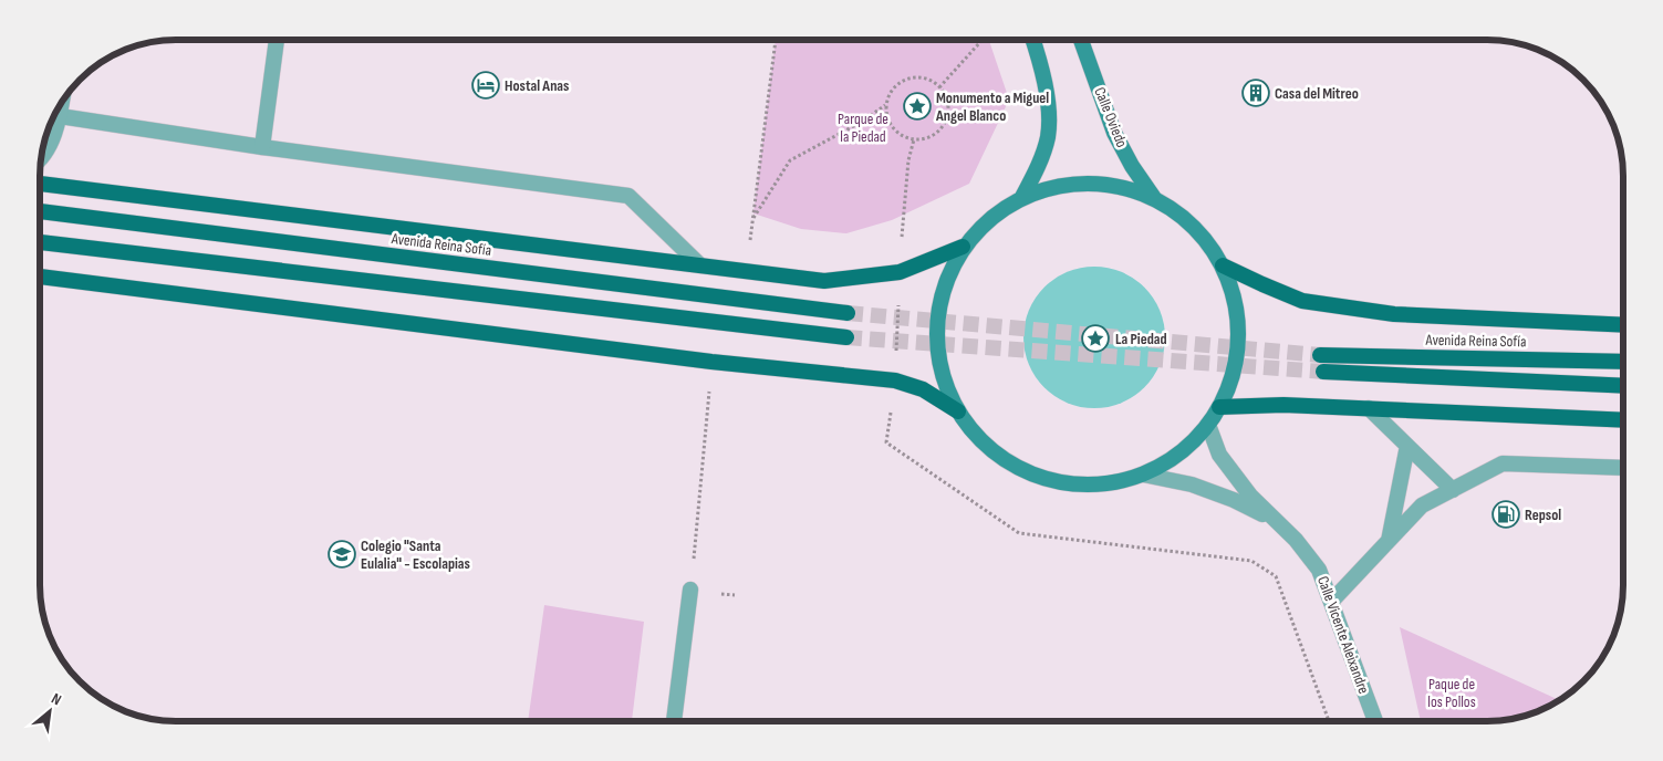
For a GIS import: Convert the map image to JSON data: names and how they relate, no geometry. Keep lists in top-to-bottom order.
{
  "streets": {
    "highway": ["Avenida Reina Sofía"],
    "main road": ["Calle Oviedo"],
    "street": ["Calle Vicente Aleixandre"]
  },
  "parks": ["Parque de la Piedad", "Paque de los Pollos"],
  "places": {
    "hotel": ["Hostal Anas"],
    "building": ["Casa del Mitreo"],
    "place": ["Monumento a Miguel Angel Blanco", "La Piedad"],
    "fuel station": ["Repsol"],
    "school or university": ["Colegio \"Santa Eulalia\" - Escolapias"]
  },
  "north": "top right"
}
